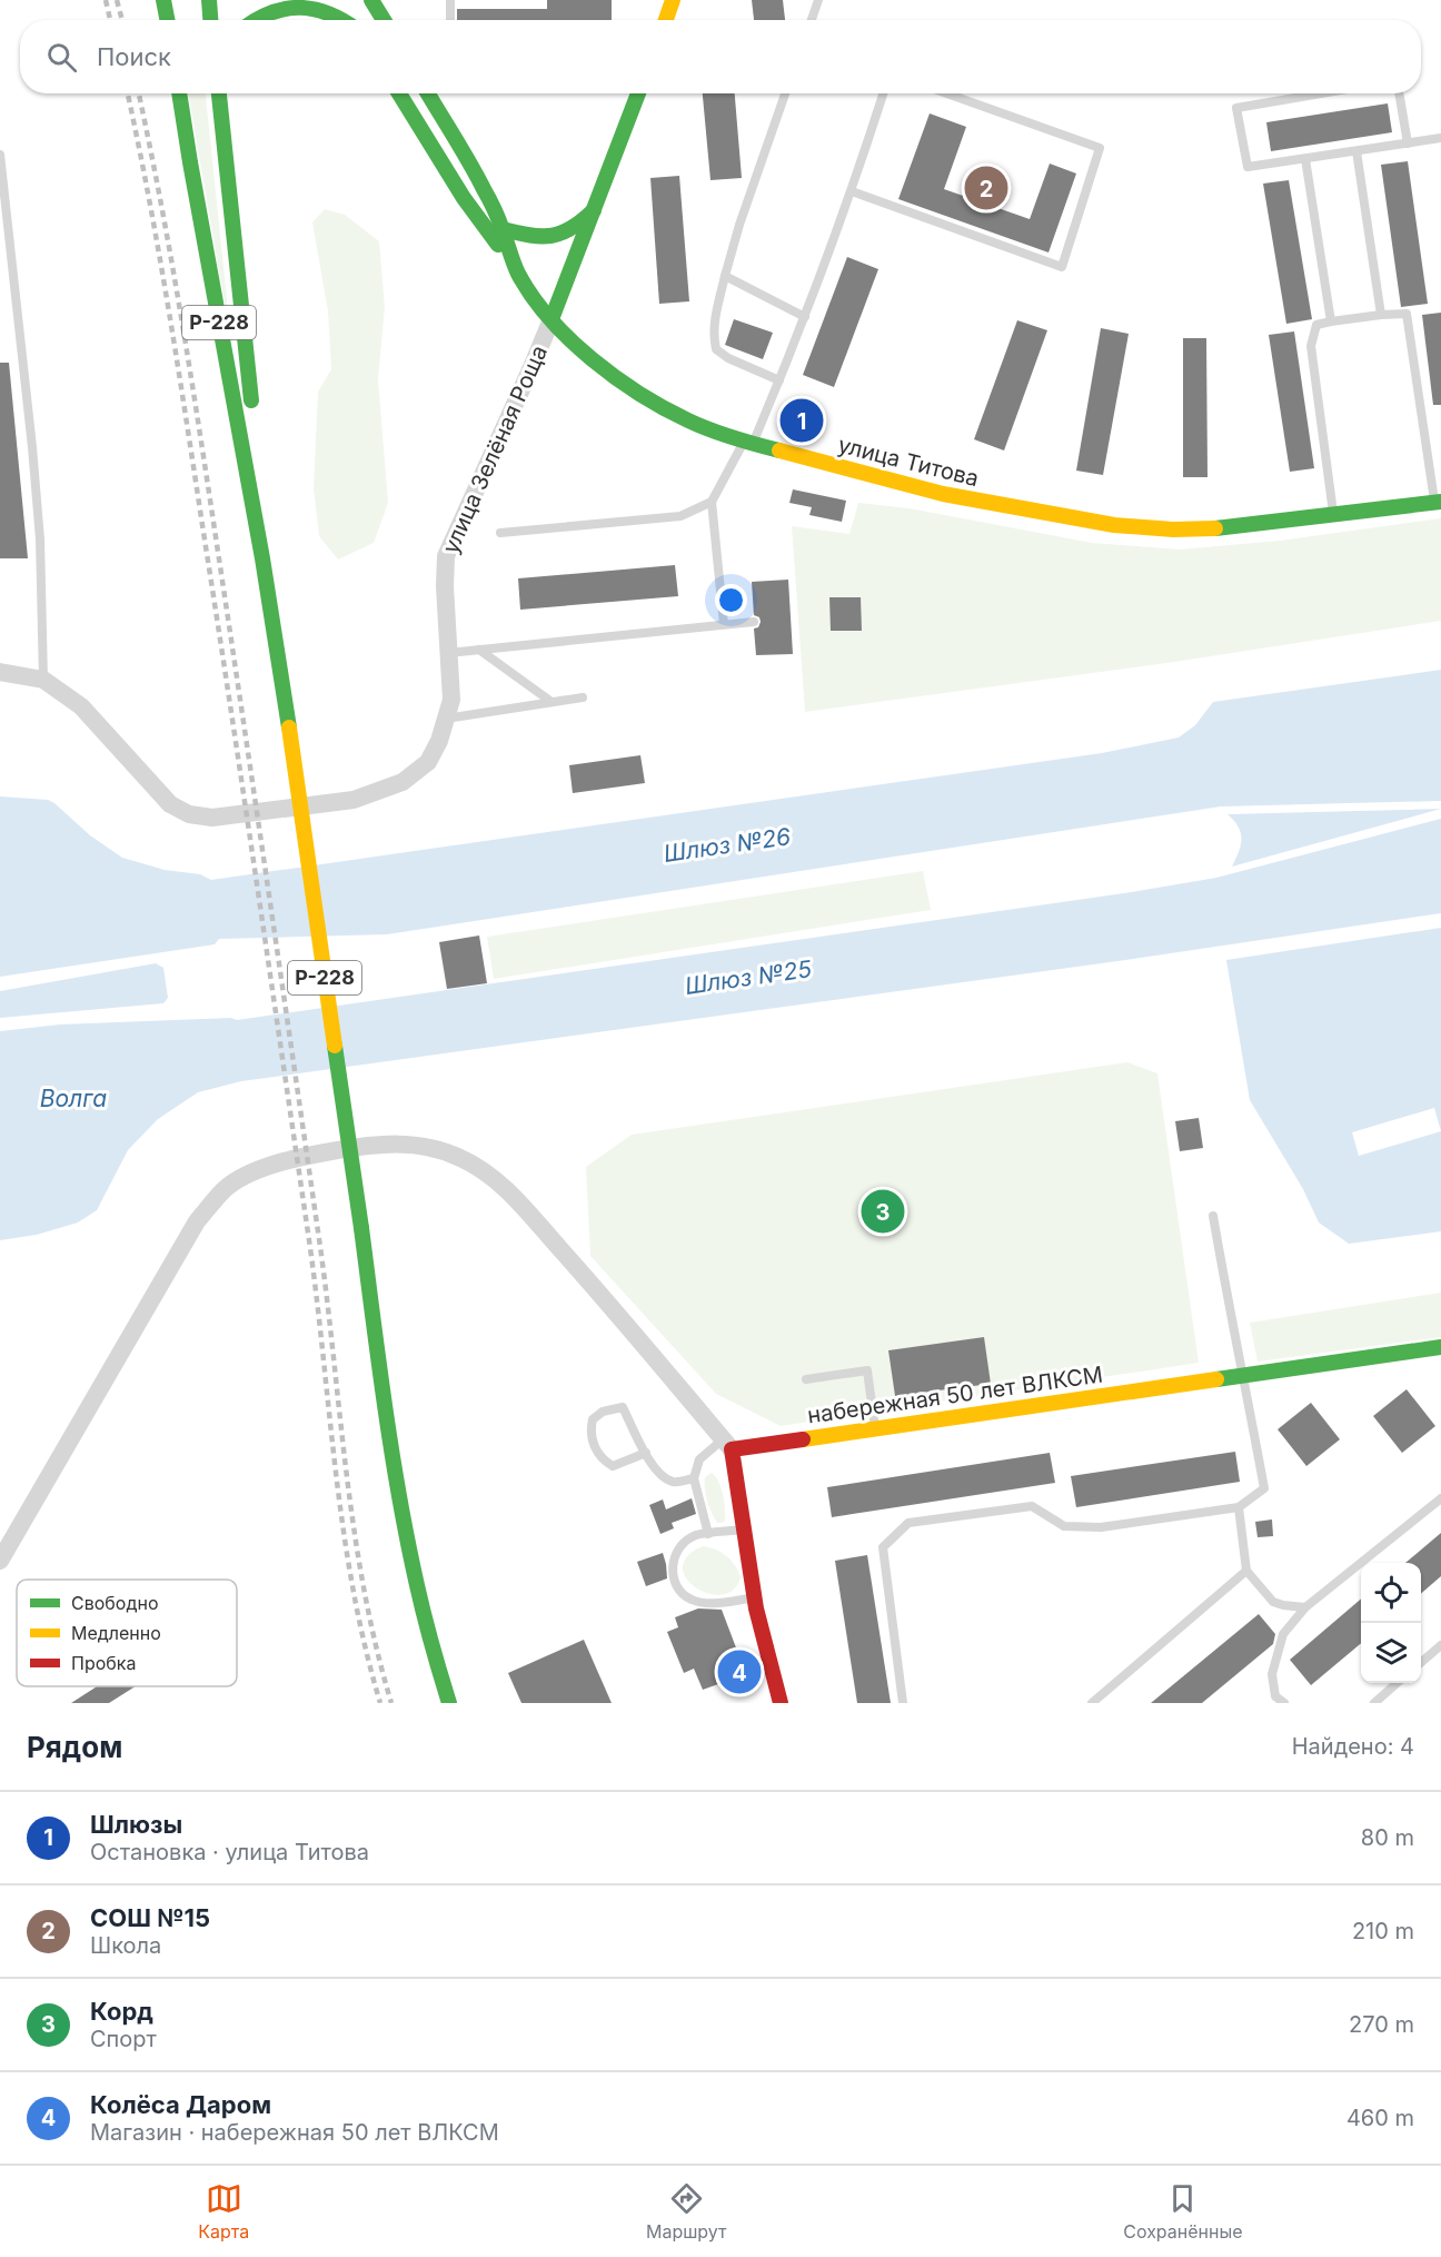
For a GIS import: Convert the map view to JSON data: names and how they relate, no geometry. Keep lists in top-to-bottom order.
{
  "streets": {
    "main road": ["Р-228", "улица Титова", "набережная 50 лет ВЛКСМ"],
    "street": ["улица Зелёная Роща"]
  },
  "crossings": [
    ["улица Зелёная Роща", "улица Титова"]
  ],
  "water": ["Шлюз №26", "Шлюз №25", "Волга"],
  "legend": ["Свободно", "Медленно", "Пробка"],
  "page": {
    "search": "Поиск",
    "pins": [
      "2",
      "1",
      "3",
      "4"
    ],
    "heading": ["Рядом", "Найдено: 4"],
    "list": [
      {
        "mark": "1",
        "name": "Шлюзы",
        "note": "Остановка · улица Титова",
        "value": "80 m"
      },
      {
        "mark": "2",
        "name": "СОШ №15",
        "note": "Школа",
        "value": "210 m"
      },
      {
        "mark": "3",
        "name": "Корд",
        "note": "Спорт",
        "value": "270 m"
      },
      {
        "mark": "4",
        "name": "Колёса Даром",
        "note": "Магазин · набережная 50 лет ВЛКСМ",
        "value": "460 m"
      }
    ],
    "nav": ["Карта", "Маршрут", "Сохранённые"]
  }
}
